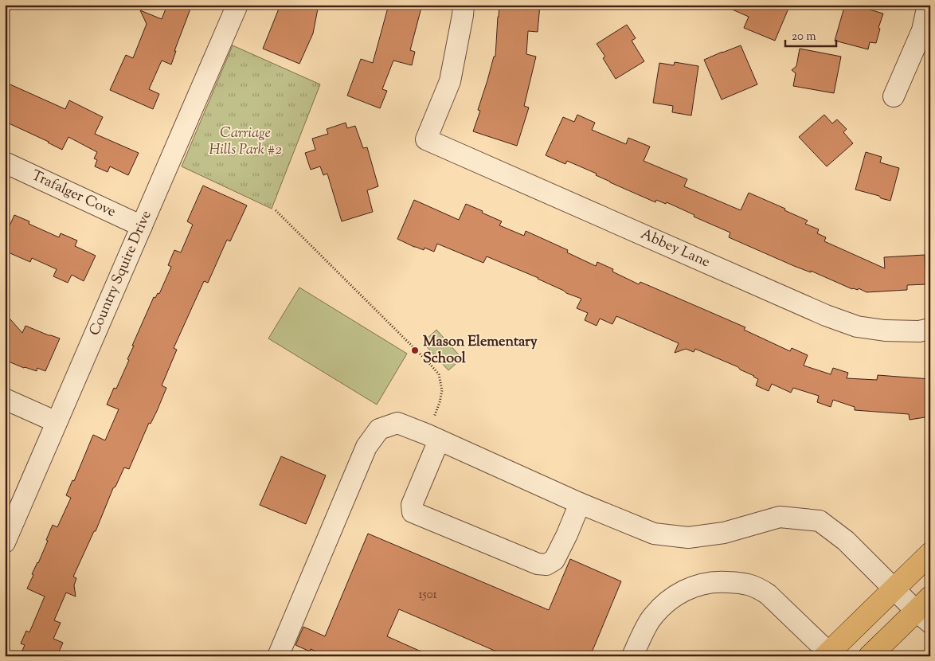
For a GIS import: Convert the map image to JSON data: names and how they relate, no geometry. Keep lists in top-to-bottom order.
{
  "streets": {
    "street": ["Trafalger Cove", "Abbey Lane", "Country Squire Drive"]
  },
  "crossings": [
    ["Trafalger Cove", "Country Squire Drive"]
  ],
  "parks": ["Carriage Hills Park #2"],
  "places": ["Mason Elementary School"],
  "house_numbers": ["1501"],
  "scale_bar": "20 m"
}
